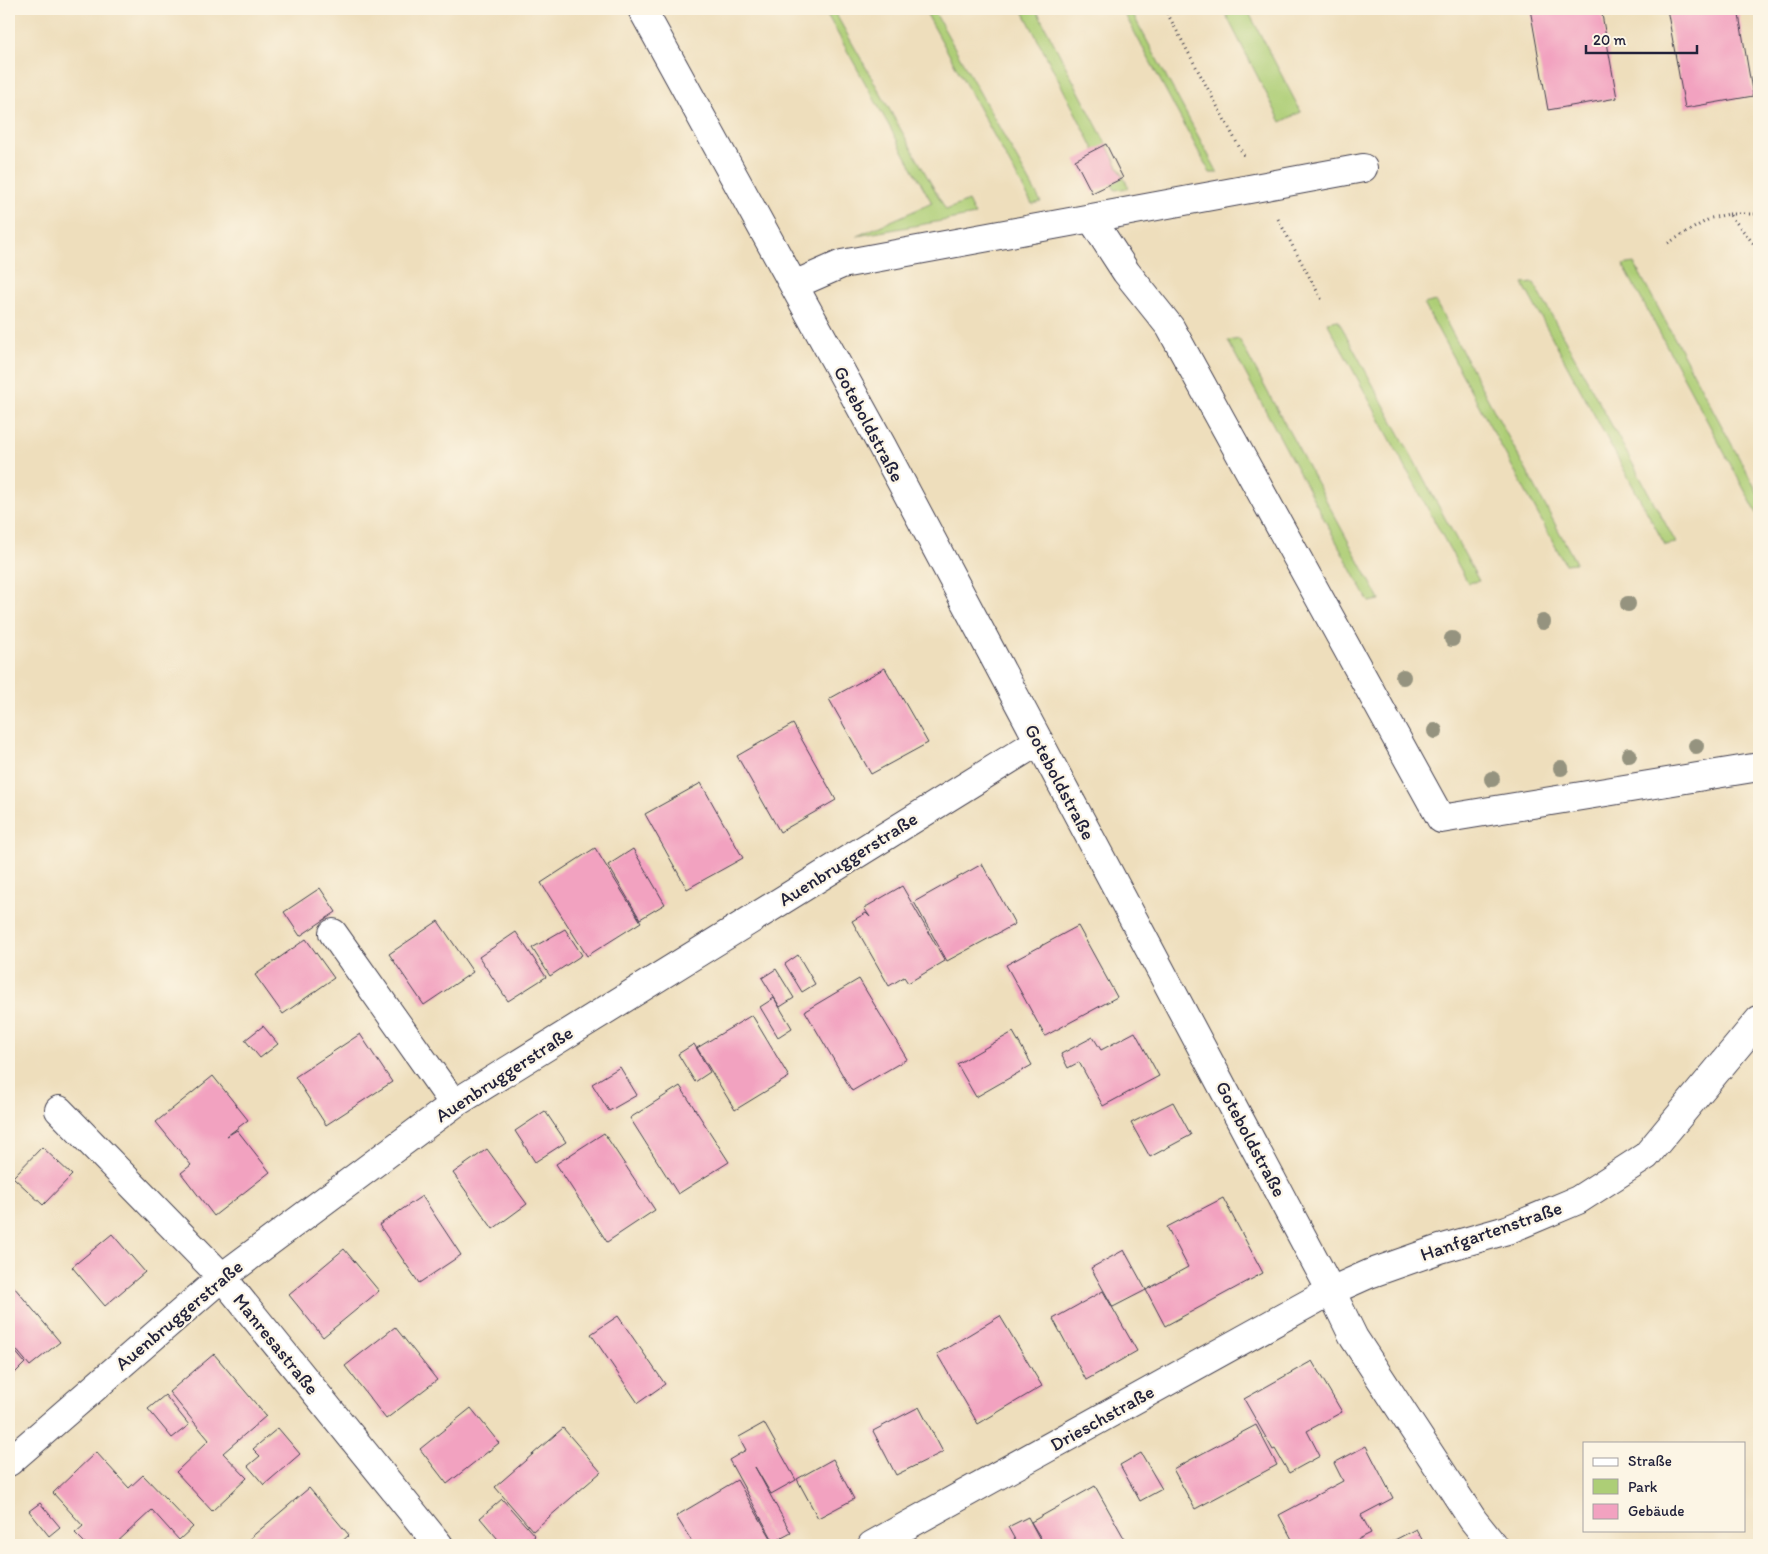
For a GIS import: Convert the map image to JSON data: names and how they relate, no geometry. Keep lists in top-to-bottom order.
{
  "streets": {
    "street": [
      "Goteboldstraße",
      "Auenbruggerstraße",
      "Hanfgartenstraße",
      "Manresastraße",
      "Drieschstraße"
    ]
  },
  "crossings": [
    ["Goteboldstraße", "Auenbruggerstraße"],
    ["Goteboldstraße", "Hanfgartenstraße"],
    ["Goteboldstraße", "Drieschstraße"],
    ["Auenbruggerstraße", "Manresastraße"],
    ["Hanfgartenstraße", "Drieschstraße"]
  ],
  "legend": ["Straße", "Park", "Gebäude"],
  "scale_bar": "20 m"
}
